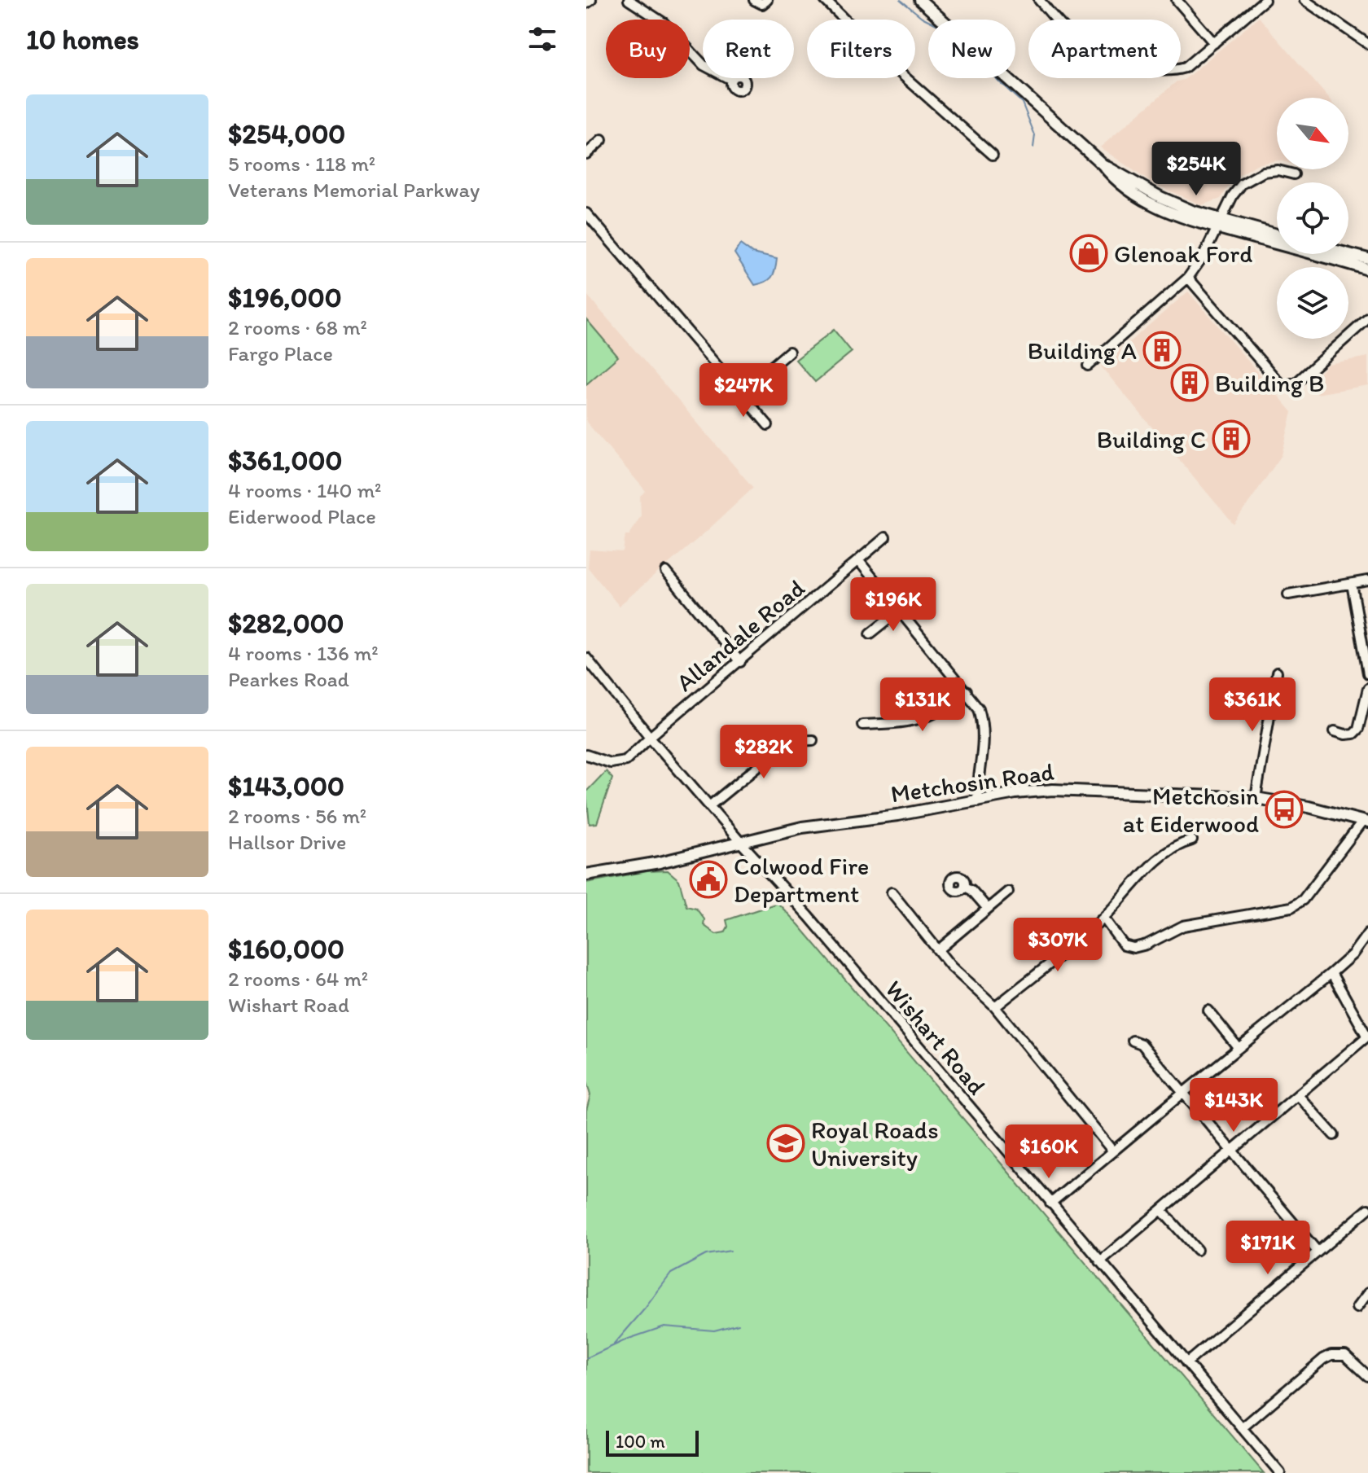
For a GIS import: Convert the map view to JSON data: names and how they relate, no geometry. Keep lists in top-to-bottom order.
{
  "streets": {
    "main road": ["Metchosin Road"],
    "street": ["Allandale Road", "Wishart Road"]
  },
  "crossings": [
    ["Allandale Road", "Wishart Road"],
    ["Metchosin Road", "Wishart Road"]
  ],
  "places": {
    "shop": ["Glenoak Ford"],
    "building": ["Building A", "Building B", "Building C"],
    "bus stop": ["Metchosin at Eiderwood"],
    "public building": ["Colwood Fire Department"],
    "school or university": ["Royal Roads University"]
  },
  "scale_bar": "100 m",
  "north": "bottom right",
  "page": {
    "heading": "10 homes",
    "chip": [
      "Buy",
      "Rent",
      "Filters",
      "New",
      "Apartment"
    ],
    "list": [
      {
        "name": "$254,000",
        "note": "5 rooms · 118 m² · Veterans Memorial Parkway"
      },
      {
        "name": "$196,000",
        "note": "2 rooms · 68 m² · Fargo Place"
      },
      {
        "name": "$361,000",
        "note": "4 rooms · 140 m² · Eiderwood Place"
      },
      {
        "name": "$282,000",
        "note": "4 rooms · 136 m² · Pearkes Road"
      },
      {
        "name": "$143,000",
        "note": "2 rooms · 56 m² · Hallsor Drive"
      },
      {
        "name": "$160,000",
        "note": "2 rooms · 64 m² · Wishart Road"
      }
    ],
    "price": [
      "$254K",
      "$247K",
      "$196K",
      "$131K",
      "$361K",
      "$282K",
      "$307K",
      "$143K",
      "$160K",
      "$171K"
    ],
    "scale": "100 m"
  }
}
